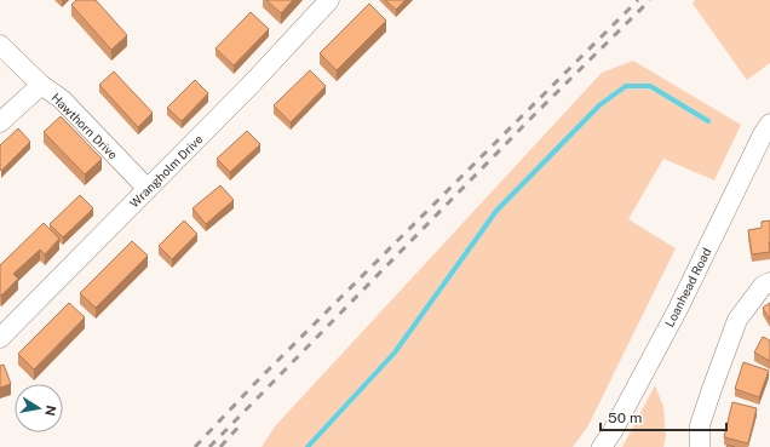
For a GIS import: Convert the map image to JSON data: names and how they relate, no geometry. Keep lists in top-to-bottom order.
{
  "streets": {
    "street": ["Hawthorn Drive", "Wrangholm Drive", "Loanhead Road"]
  },
  "crossings": [
    ["Hawthorn Drive", "Wrangholm Drive"]
  ],
  "scale_bar": "50 m",
  "north": "right"
}
